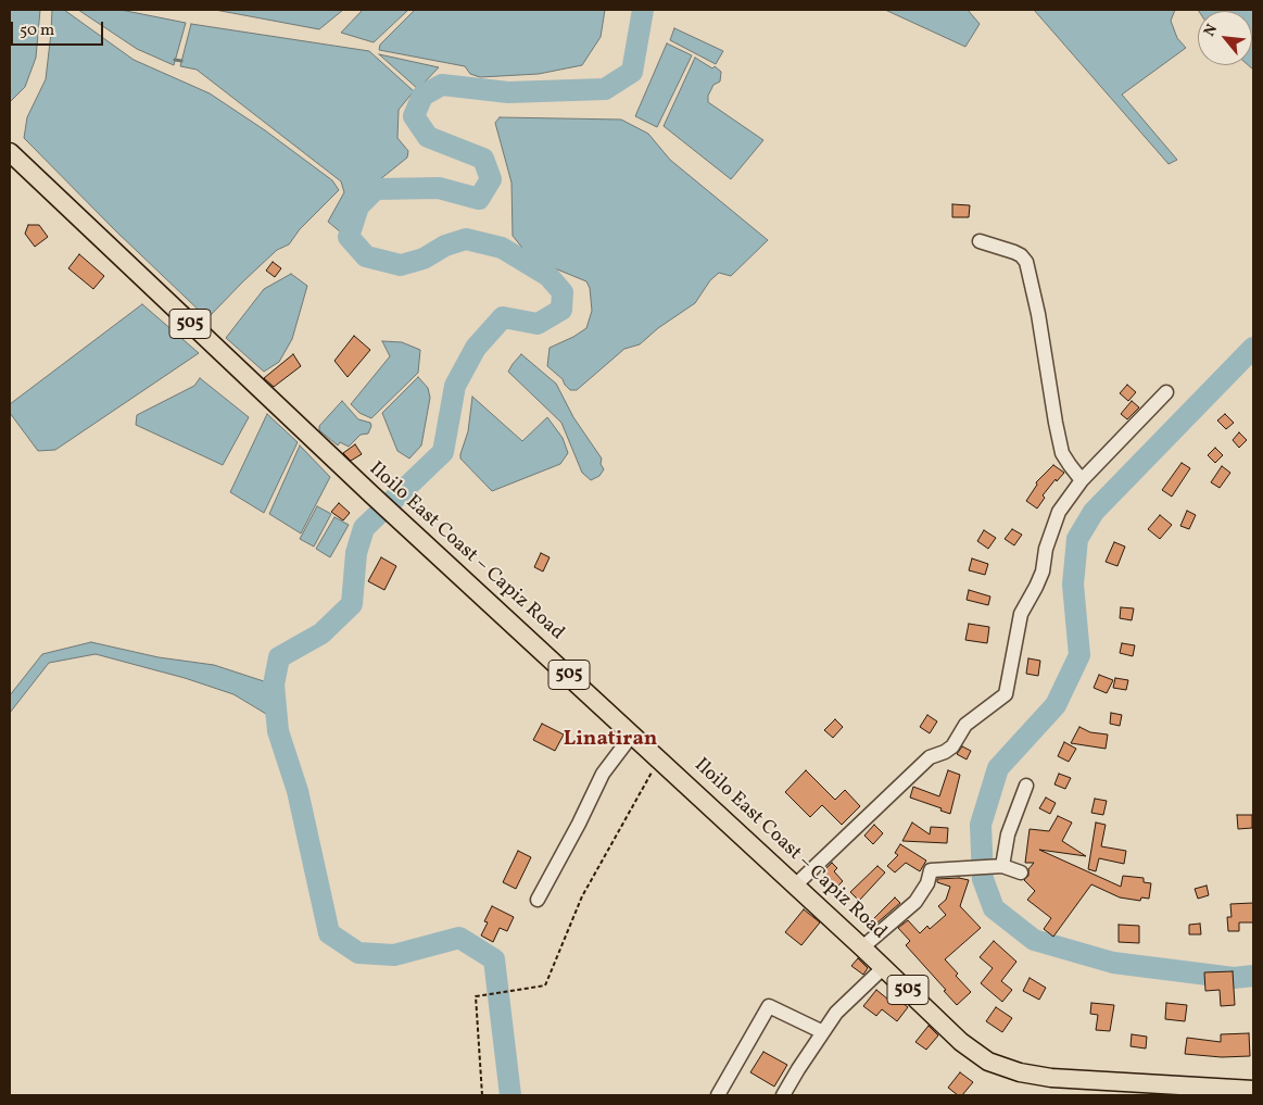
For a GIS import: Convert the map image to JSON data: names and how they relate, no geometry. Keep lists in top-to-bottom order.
{
  "streets": {
    "main road": ["505", "Iloilo East Coast – Capiz Road"]
  },
  "districts": ["Linatiran"],
  "scale_bar": "50 m",
  "north": "top left"
}
